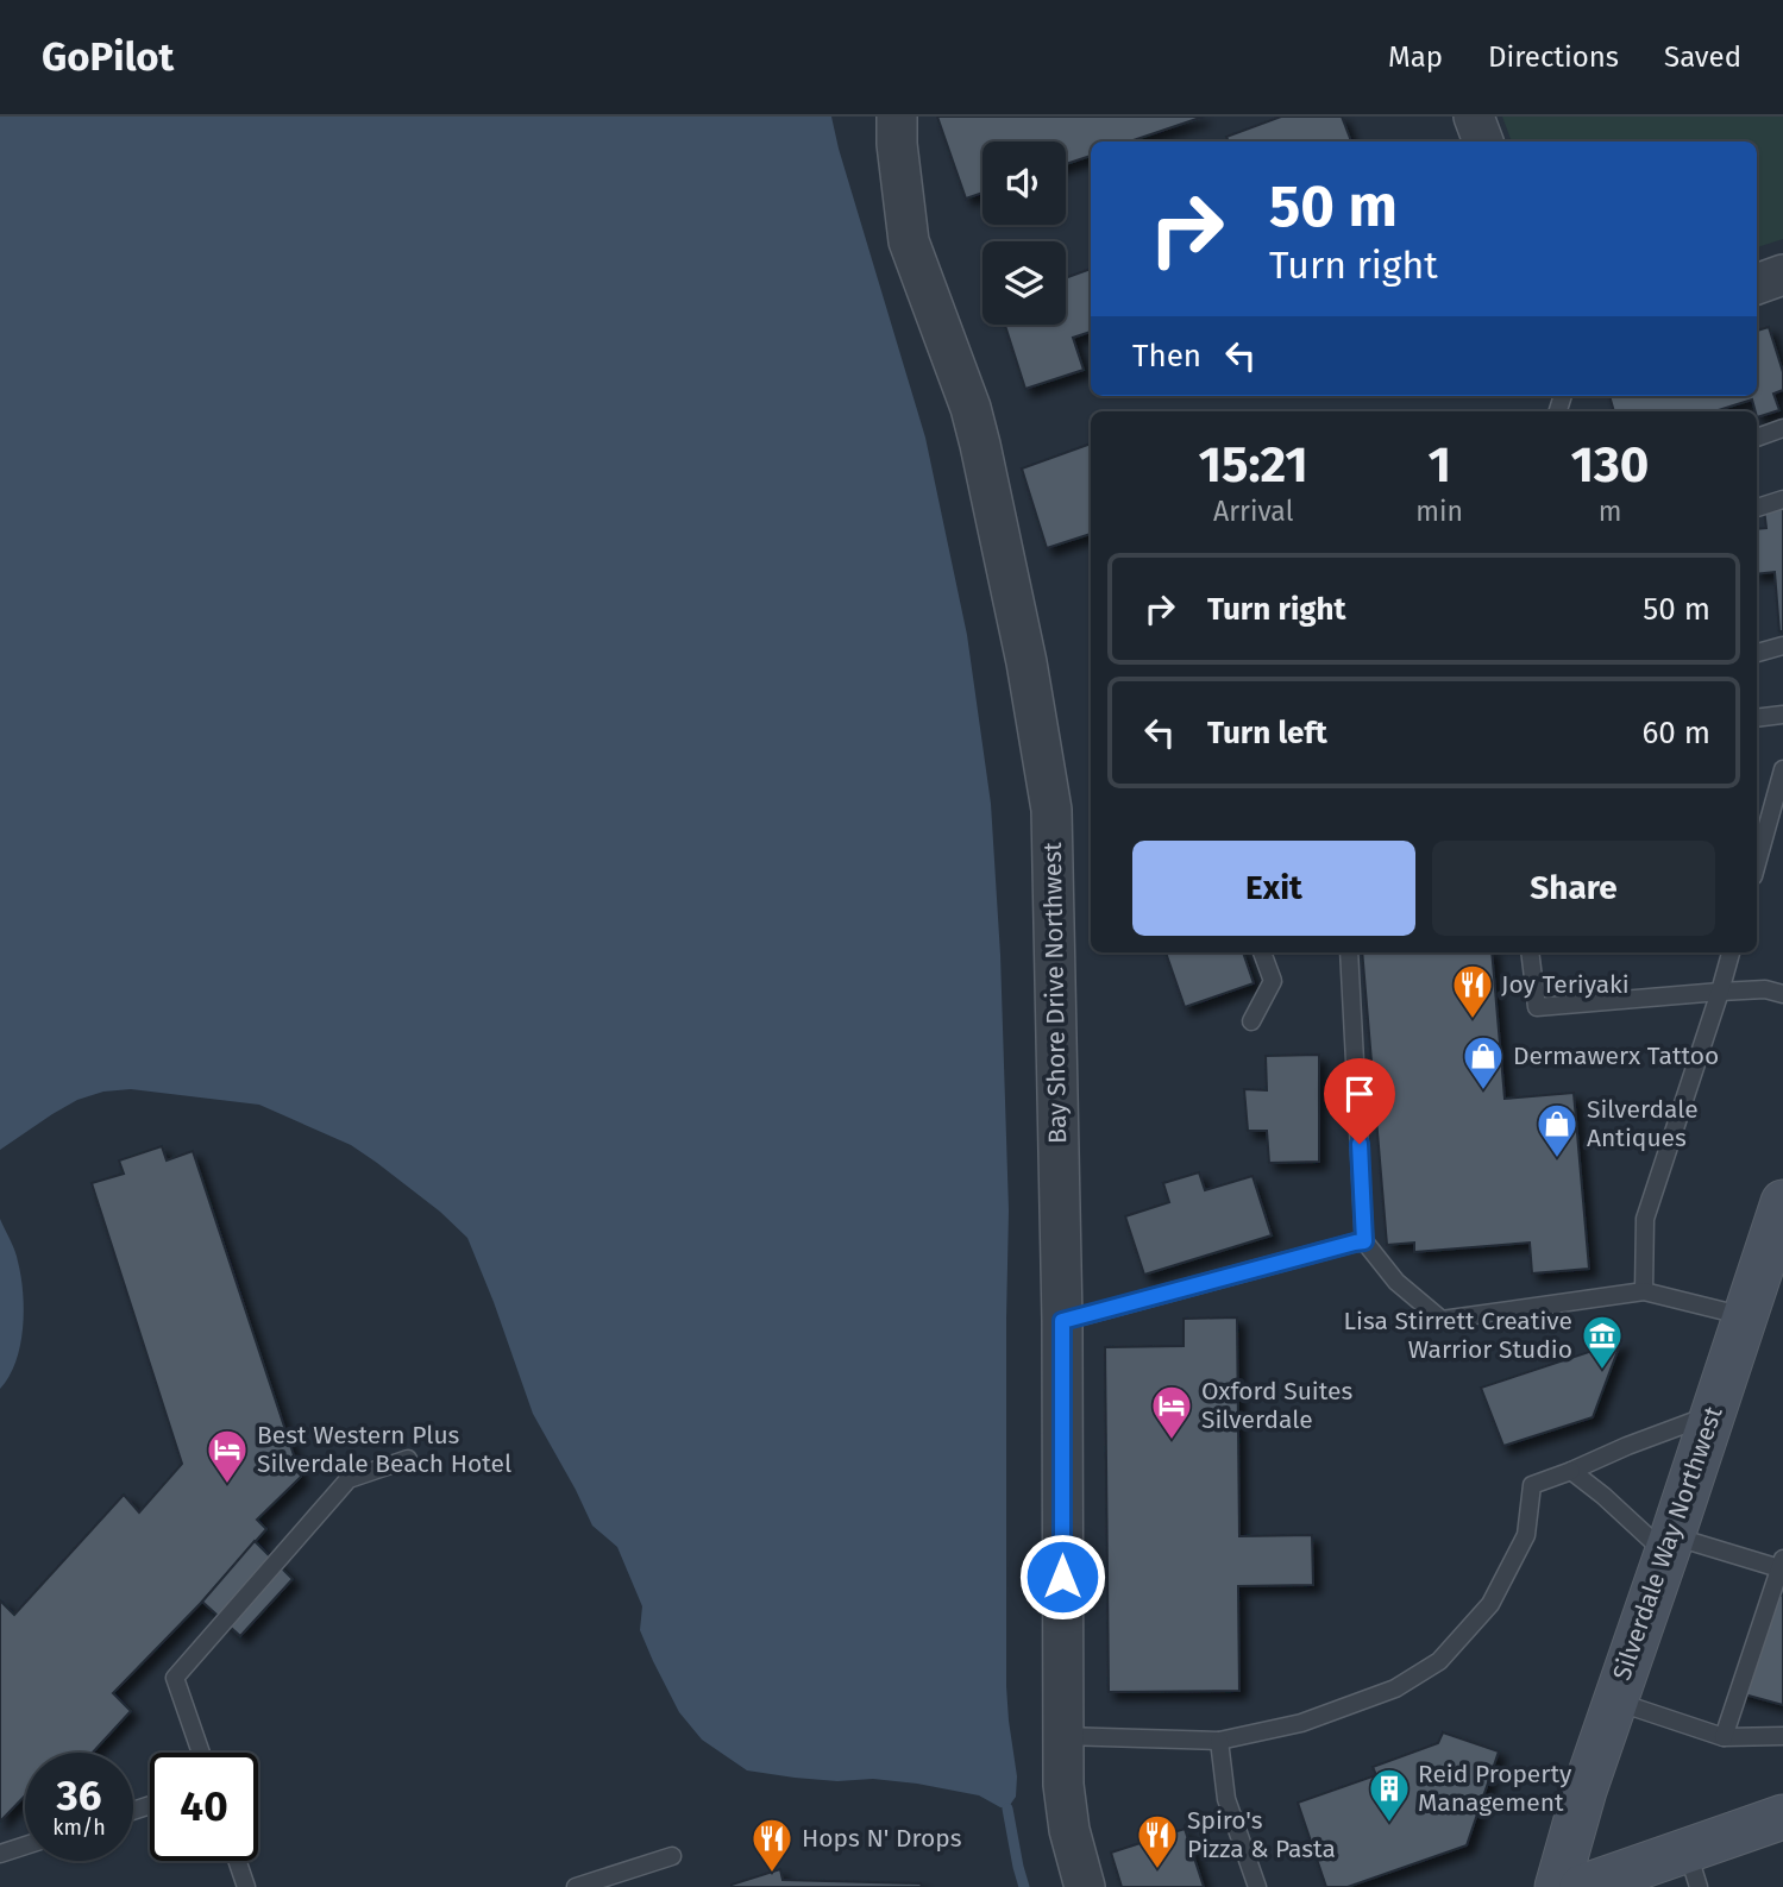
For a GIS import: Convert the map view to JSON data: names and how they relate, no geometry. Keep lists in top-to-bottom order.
{
  "streets": {
    "main road": ["Silverdale Way Northwest"],
    "street": ["Bay Shore Drive Northwest"]
  },
  "places": {
    "restaurant": ["Joy Teriyaki", "Spiro's Pizza & Pasta", "Hops N' Drops"],
    "shop": ["Dermawerx Tattoo", "Silverdale Antiques"],
    "museum": ["Lisa Stirrett Creative Warrior Studio"],
    "hotel": ["Oxford Suites Silverdale", "Best Western Plus Silverdale Beach Hotel"],
    "building": ["Reid Property Management"]
  },
  "page": {
    "header": "GoPilot",
    "nav": ["Map", "Directions", "Saved"],
    "turn": ["50 m", "Turn right"],
    "then": "Then",
    "eta": [
      "15:21",
      "Arrival",
      "1",
      "min",
      "130",
      "m"
    ],
    "list": [
      {
        "name": "Turn right",
        "value": "50 m"
      },
      {
        "name": "Turn left",
        "value": "60 m"
      }
    ],
    "buttons": ["Exit", "Share"],
    "speed": "36 km/h",
    "limit": "40"
  }
}
